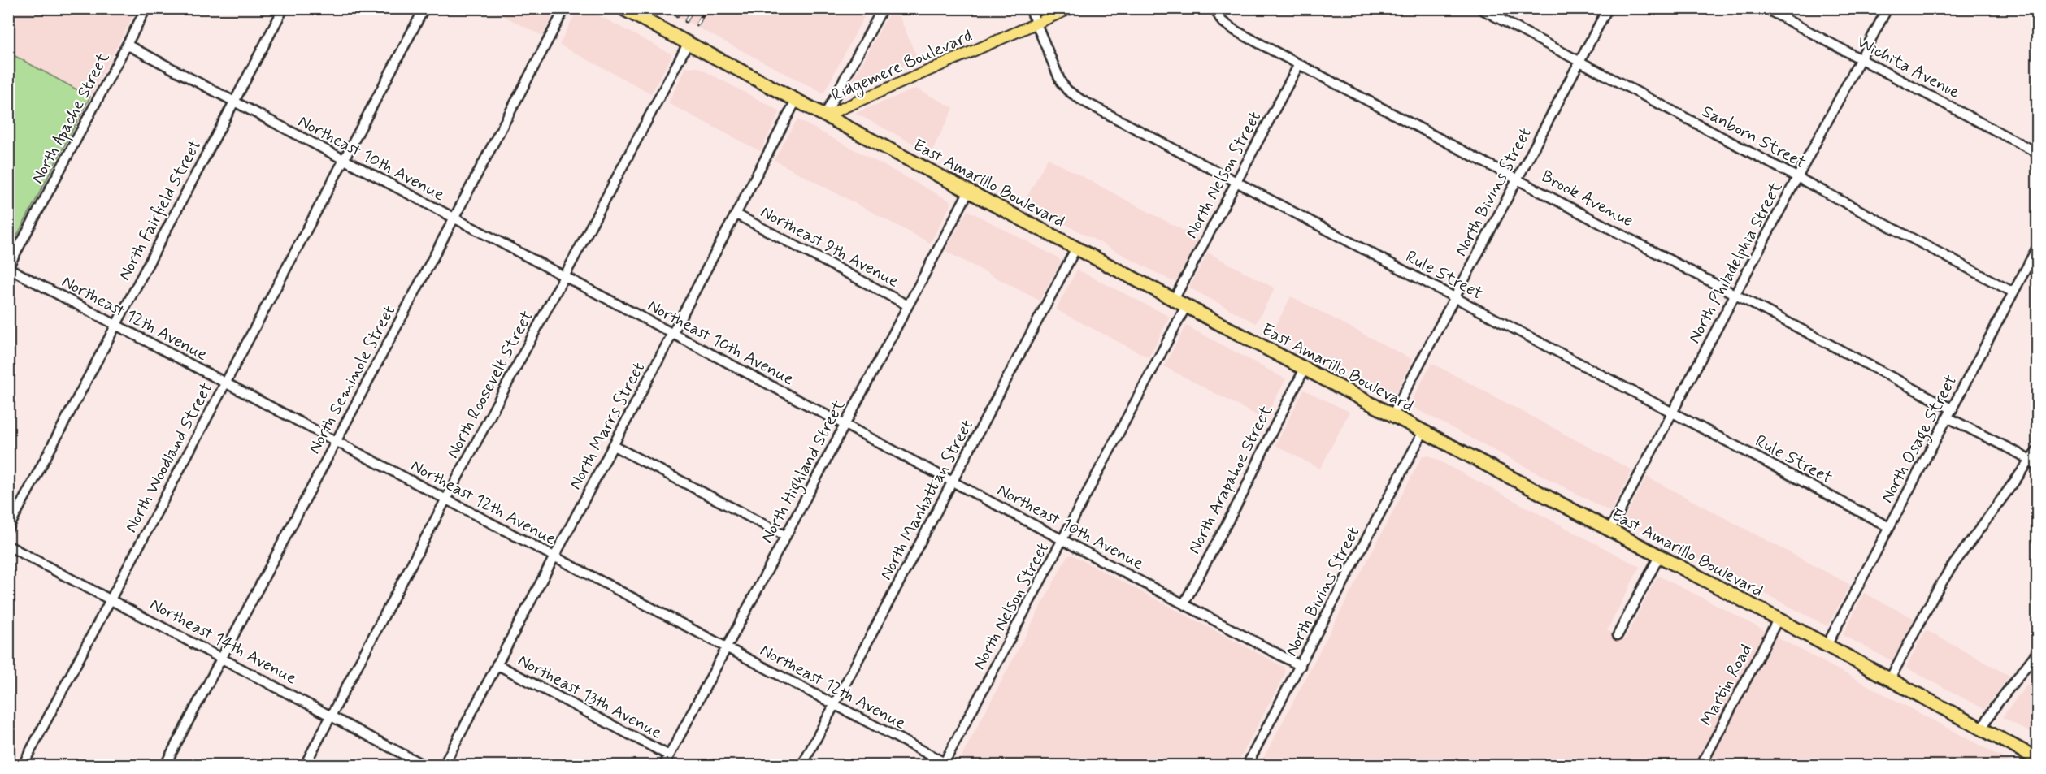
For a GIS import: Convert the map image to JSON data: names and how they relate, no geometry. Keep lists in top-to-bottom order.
{
  "streets": {
    "highway": ["East Amarillo Boulevard"],
    "main road": ["Ridgemere Boulevard"],
    "street": [
      "Wichita Avenue",
      "North Apache Street",
      "Sanborn Street",
      "Northeast 10th Avenue",
      "North Nelson Street",
      "North Bivins Street",
      "Brook Avenue",
      "North Fairfield Street",
      "Northeast 9th Avenue",
      "North Philadelphia Street",
      "Rule Street",
      "Northeast 12th Avenue",
      "North Seminole Street",
      "North Roosevelt Street",
      "North Marrs Street",
      "North Osage Street",
      "North Woodland Street",
      "North Highland Street",
      "North Arapahoe Street",
      "North Manhattan Street",
      "Northeast 14th Avenue",
      "Martin Road",
      "Northeast 13th Avenue"
    ]
  },
  "crossings": [
    ["Ridgemere Boulevard", "East Amarillo Boulevard"],
    ["Ridgemere Boulevard", "Rule Street"],
    ["Wichita Avenue", "North Philadelphia Street"],
    ["North Apache Street", "Northeast 10th Avenue"],
    ["North Apache Street", "Northeast 12th Avenue"],
    ["Sanborn Street", "North Bivins Street"],
    ["Sanborn Street", "North Philadelphia Street"],
    ["Sanborn Street", "North Osage Street"],
    ["Northeast 10th Avenue", "North Nelson Street"],
    ["Northeast 10th Avenue", "North Bivins Street"],
    ["Northeast 10th Avenue", "North Fairfield Street"],
    ["Northeast 10th Avenue", "North Seminole Street"],
    ["Northeast 10th Avenue", "North Roosevelt Street"],
    ["Northeast 10th Avenue", "North Marrs Street"],
    ["Northeast 10th Avenue", "North Woodland Street"],
    ["Northeast 10th Avenue", "North Highland Street"],
    ["Northeast 10th Avenue", "North Arapahoe Street"],
    ["Northeast 10th Avenue", "North Manhattan Street"],
    ["North Nelson Street", "East Amarillo Boulevard"],
    ["North Nelson Street", "Brook Avenue"],
    ["North Nelson Street", "Rule Street"],
    ["North Nelson Street", "Northeast 12th Avenue"],
    ["East Amarillo Boulevard", "North Bivins Street"],
    ["East Amarillo Boulevard", "North Philadelphia Street"],
    ["East Amarillo Boulevard", "North Roosevelt Street"],
    ["East Amarillo Boulevard", "North Marrs Street"],
    ["East Amarillo Boulevard", "North Osage Street"],
    ["East Amarillo Boulevard", "North Highland Street"],
    ["East Amarillo Boulevard", "North Arapahoe Street"],
    ["East Amarillo Boulevard", "North Manhattan Street"],
    ["East Amarillo Boulevard", "Martin Road"],
    ["North Bivins Street", "Brook Avenue"],
    ["North Bivins Street", "Rule Street"],
    ["Brook Avenue", "North Philadelphia Street"],
    ["Brook Avenue", "North Osage Street"],
    ["North Fairfield Street", "Northeast 12th Avenue"],
    ["Northeast 9th Avenue", "North Marrs Street"],
    ["Northeast 9th Avenue", "North Highland Street"],
    ["North Philadelphia Street", "Rule Street"],
    ["Rule Street", "North Osage Street"],
    ["Northeast 12th Avenue", "North Seminole Street"],
    ["Northeast 12th Avenue", "North Roosevelt Street"],
    ["Northeast 12th Avenue", "North Marrs Street"],
    ["Northeast 12th Avenue", "North Woodland Street"],
    ["Northeast 12th Avenue", "North Highland Street"],
    ["Northeast 12th Avenue", "North Manhattan Street"],
    ["North Seminole Street", "Northeast 14th Avenue"],
    ["North Roosevelt Street", "Northeast 14th Avenue"],
    ["North Marrs Street", "Northeast 13th Avenue"],
    ["North Woodland Street", "Northeast 14th Avenue"],
    ["North Highland Street", "Northeast 13th Avenue"]
  ]
}
